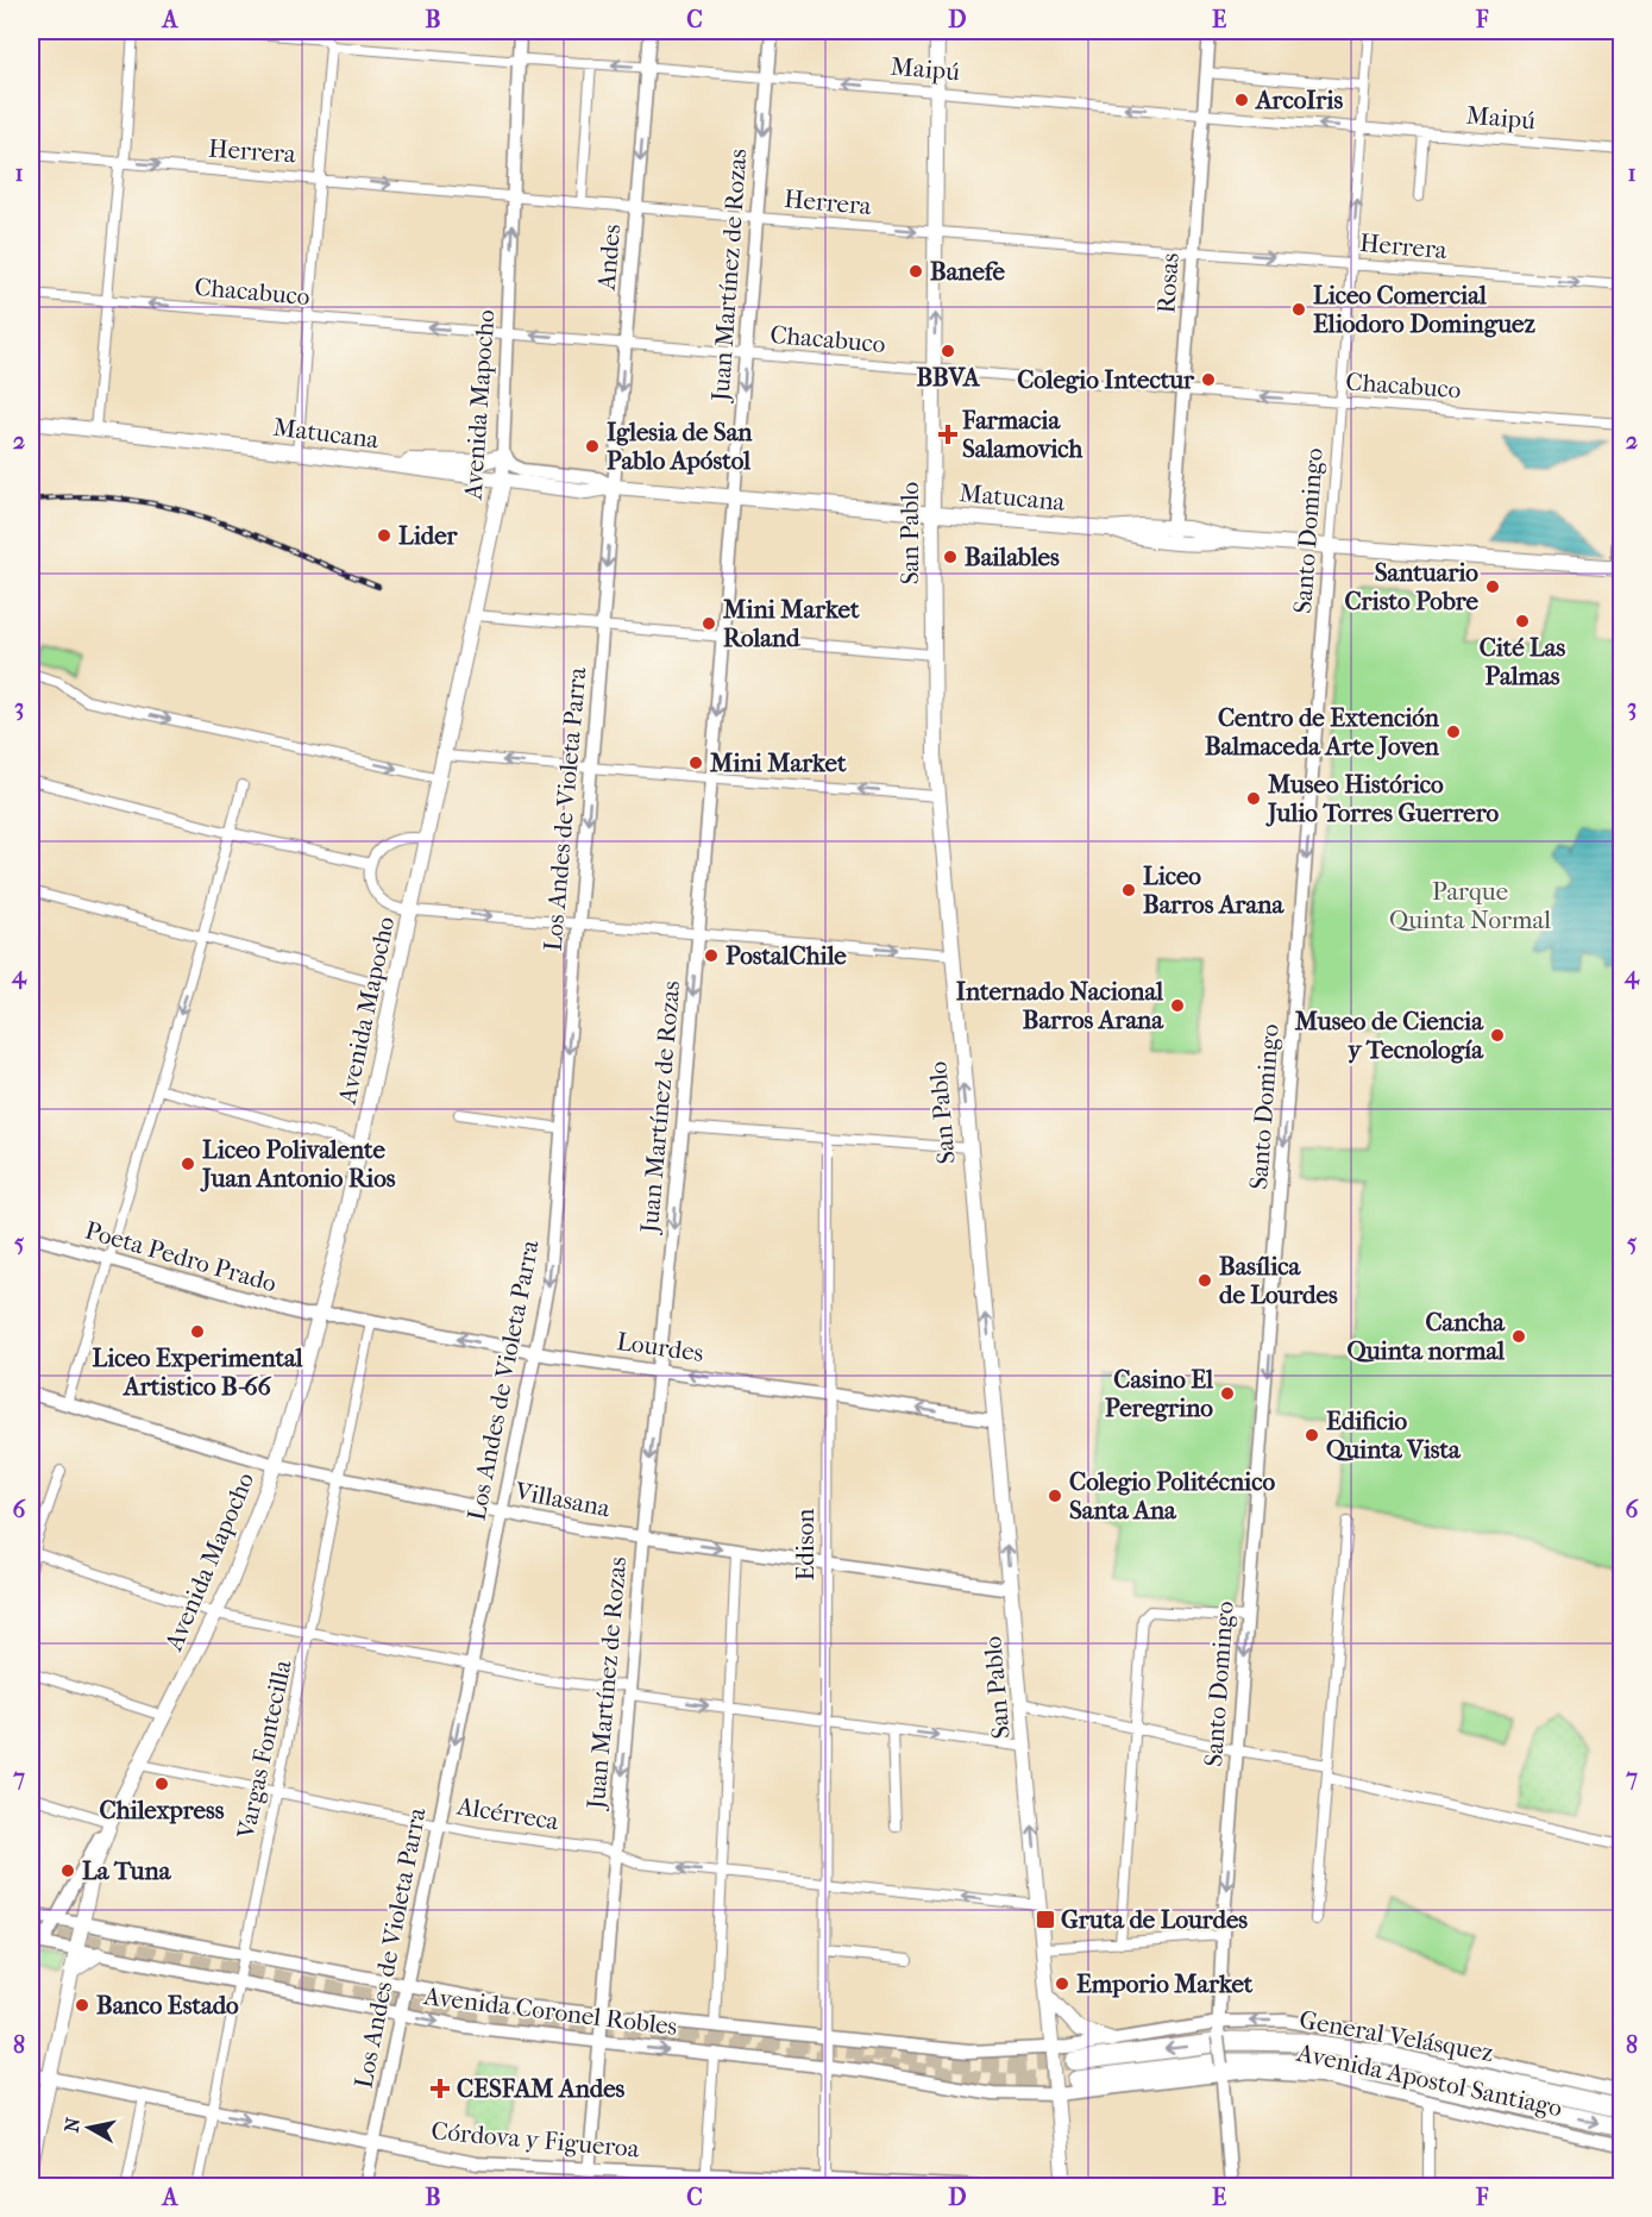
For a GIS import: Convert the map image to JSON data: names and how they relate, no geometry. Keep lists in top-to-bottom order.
{
  "streets": {
    "highway": ["General Velásquez"],
    "main road": ["Avenida Mapocho", "Matucana", "San Pablo"],
    "street": [
      "Maipú",
      "Herrera",
      "Andes",
      "Juan Martínez de Rozas",
      "Rosas",
      "Chacabuco",
      "Santo Domingo",
      "Los Andes de Violeta Parra",
      "Poeta Pedro Prado",
      "Lourdes",
      "Villasana",
      "Edison",
      "Vargas Fontecilla",
      "Alcérreca",
      "Avenida Coronel Robles",
      "Avenida Apostol Santiago",
      "Córdova y Figueroa"
    ]
  },
  "crossings": [
    ["Maipú", "Andes"],
    ["Maipú", "Juan Martínez de Rozas"],
    ["Maipú", "Rosas"],
    ["Maipú", "Avenida Mapocho"],
    ["Maipú", "Santo Domingo"],
    ["Maipú", "San Pablo"],
    ["Herrera", "Andes"],
    ["Herrera", "Juan Martínez de Rozas"],
    ["Herrera", "Rosas"],
    ["Herrera", "Avenida Mapocho"],
    ["Herrera", "Santo Domingo"],
    ["Herrera", "San Pablo"],
    ["Andes", "Chacabuco"],
    ["Andes", "Matucana"],
    ["Andes", "Los Andes de Violeta Parra"],
    ["Juan Martínez de Rozas", "Chacabuco"],
    ["Juan Martínez de Rozas", "Matucana"],
    ["Juan Martínez de Rozas", "Lourdes"],
    ["Juan Martínez de Rozas", "Villasana"],
    ["Juan Martínez de Rozas", "Alcérreca"],
    ["Juan Martínez de Rozas", "Avenida Coronel Robles"],
    ["Juan Martínez de Rozas", "Córdova y Figueroa"],
    ["Rosas", "Chacabuco"],
    ["Rosas", "Matucana"],
    ["Chacabuco", "Avenida Mapocho"],
    ["Chacabuco", "Santo Domingo"],
    ["Chacabuco", "San Pablo"],
    ["Avenida Mapocho", "Matucana"],
    ["Avenida Mapocho", "Poeta Pedro Prado"],
    ["Avenida Mapocho", "Lourdes"],
    ["Avenida Mapocho", "Villasana"],
    ["Avenida Mapocho", "Alcérreca"],
    ["Avenida Mapocho", "Avenida Coronel Robles"],
    ["Matucana", "Santo Domingo"],
    ["Matucana", "San Pablo"],
    ["Matucana", "Los Andes de Violeta Parra"],
    ["Santo Domingo", "Avenida Apostol Santiago"],
    ["San Pablo", "Lourdes"],
    ["San Pablo", "Villasana"],
    ["San Pablo", "Alcérreca"],
    ["San Pablo", "Avenida Coronel Robles"],
    ["San Pablo", "Avenida Apostol Santiago"],
    ["Los Andes de Violeta Parra", "Lourdes"],
    ["Los Andes de Violeta Parra", "Villasana"],
    ["Los Andes de Violeta Parra", "Alcérreca"],
    ["Los Andes de Violeta Parra", "Avenida Coronel Robles"],
    ["Los Andes de Violeta Parra", "Córdova y Figueroa"],
    ["Poeta Pedro Prado", "Lourdes"],
    ["Lourdes", "Edison"],
    ["Lourdes", "Vargas Fontecilla"],
    ["Villasana", "Edison"],
    ["Villasana", "Vargas Fontecilla"],
    ["Edison", "Alcérreca"],
    ["Edison", "Avenida Coronel Robles"],
    ["Edison", "Córdova y Figueroa"],
    ["Vargas Fontecilla", "Alcérreca"],
    ["Vargas Fontecilla", "Avenida Coronel Robles"],
    ["Vargas Fontecilla", "Córdova y Figueroa"],
    ["Avenida Coronel Robles", "Avenida Apostol Santiago"]
  ],
  "one_way": [
    "Maipú",
    "Herrera",
    "Juan Martínez de Rozas",
    "Chacabuco",
    "San Pablo",
    "Los Andes de Violeta Parra",
    "Lourdes",
    "Alcérreca"
  ],
  "parks": ["Parque Quinta Normal"],
  "places": {
    "other": [
      "ArcoIris",
      "Banefe",
      "Liceo Comercial Eliodoro Dominguez",
      "BBVA",
      "Colegio Intectur",
      "Iglesia de San Pablo Apóstol",
      "Lider",
      "Bailables",
      "Santuario Cristo Pobre",
      "Cité Las Palmas",
      "Mini Market Roland",
      "Centro de Extención Balmaceda Arte Joven",
      "Mini Market",
      "Museo Histórico Julio Torres Guerrero",
      "Liceo Barros Arana",
      "PostalChile",
      "Internado Nacional Barros Arana",
      "Museo de Ciencia y Tecnología",
      "Liceo Polivalente Juan Antonio Rios",
      "Basílica de Lourdes",
      "Liceo Experimental Artistico B-66",
      "Cancha Quinta normal",
      "Casino El Peregrino",
      "Edificio Quinta Vista",
      "Colegio Politécnico Santa Ana",
      "Chilexpress",
      "La Tuna",
      "Emporio Market",
      "Banco Estado"
    ],
    "health": ["Farmacia Salamovich", "CESFAM Andes"],
    "transit": ["Gruta de Lourdes"]
  },
  "north": "left",
  "grid": {
    "columns": [
      "A",
      "B",
      "C",
      "D",
      "E",
      "F"
    ],
    "rows": [
      "1",
      "2",
      "3",
      "4",
      "5",
      "6",
      "7",
      "8"
    ]
  }
}
